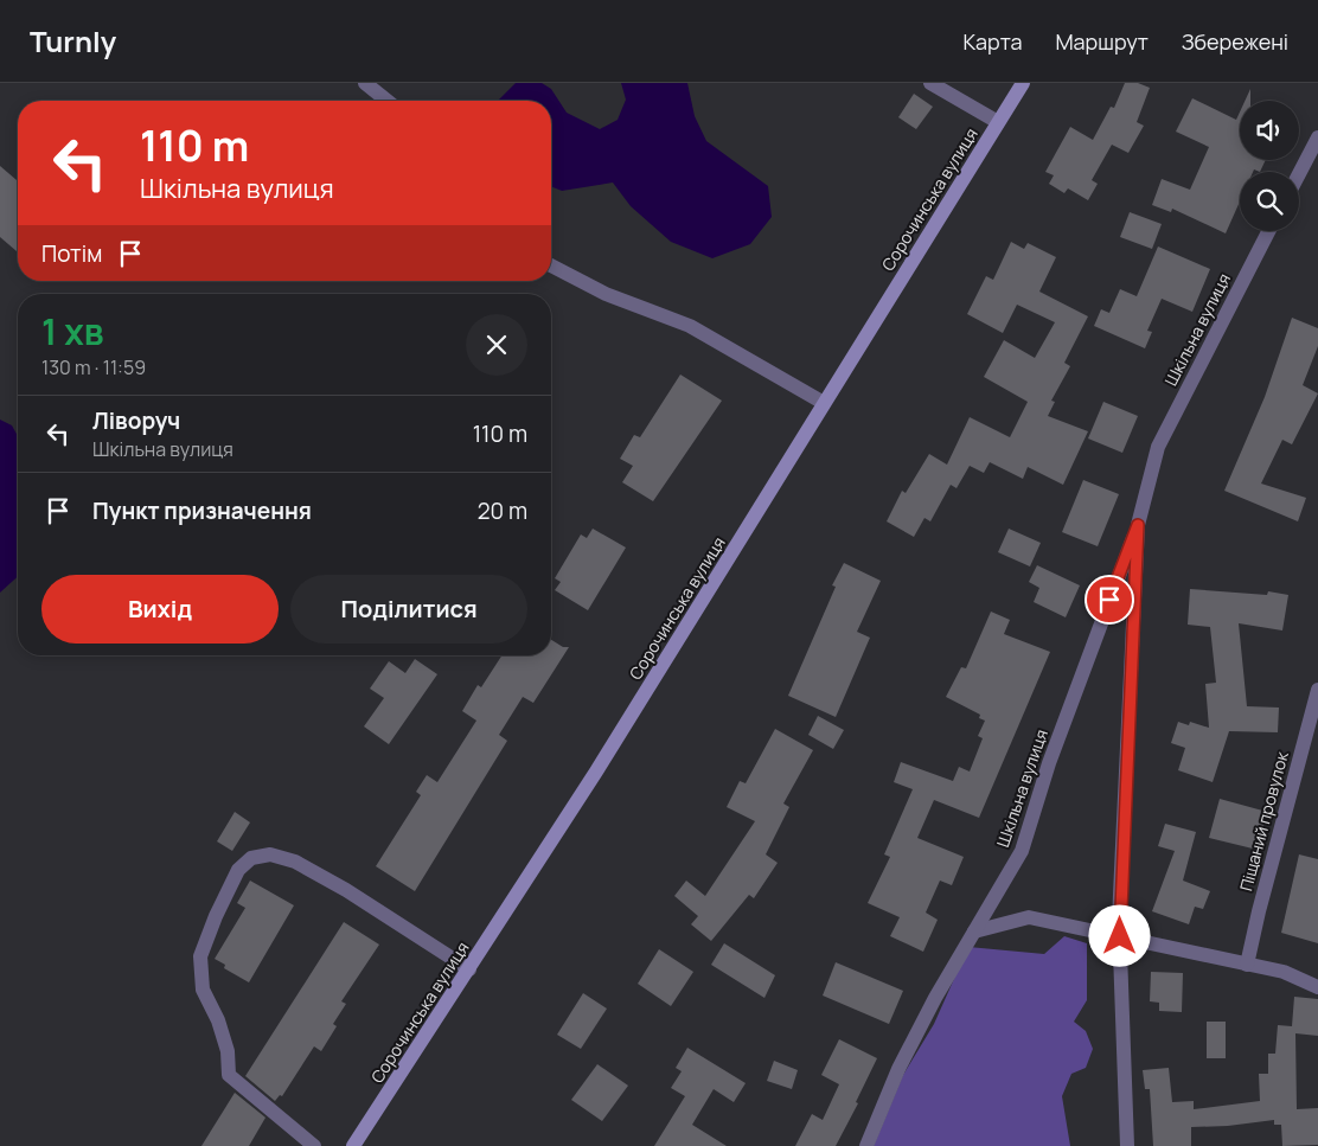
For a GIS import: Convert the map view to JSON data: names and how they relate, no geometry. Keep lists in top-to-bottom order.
{
  "streets": {
    "main road": ["Сорочинська вулиця"],
    "street": ["Шкільна вулиця", "Піщаний провулок"]
  },
  "page": {
    "header": "Turnly",
    "nav": ["Карта", "Маршрут", "Збережені"],
    "turn": ["110 m", "Шкільна вулиця"],
    "then": "Потім",
    "heading": ["1 хв", "130 m · 11:59"],
    "list": [
      {
        "name": "Ліворуч",
        "note": "Шкільна вулиця",
        "value": "110 m"
      },
      {
        "name": "Пункт призначення",
        "value": "20 m"
      }
    ],
    "buttons": ["Вихід", "Поділитися"]
  }
}
